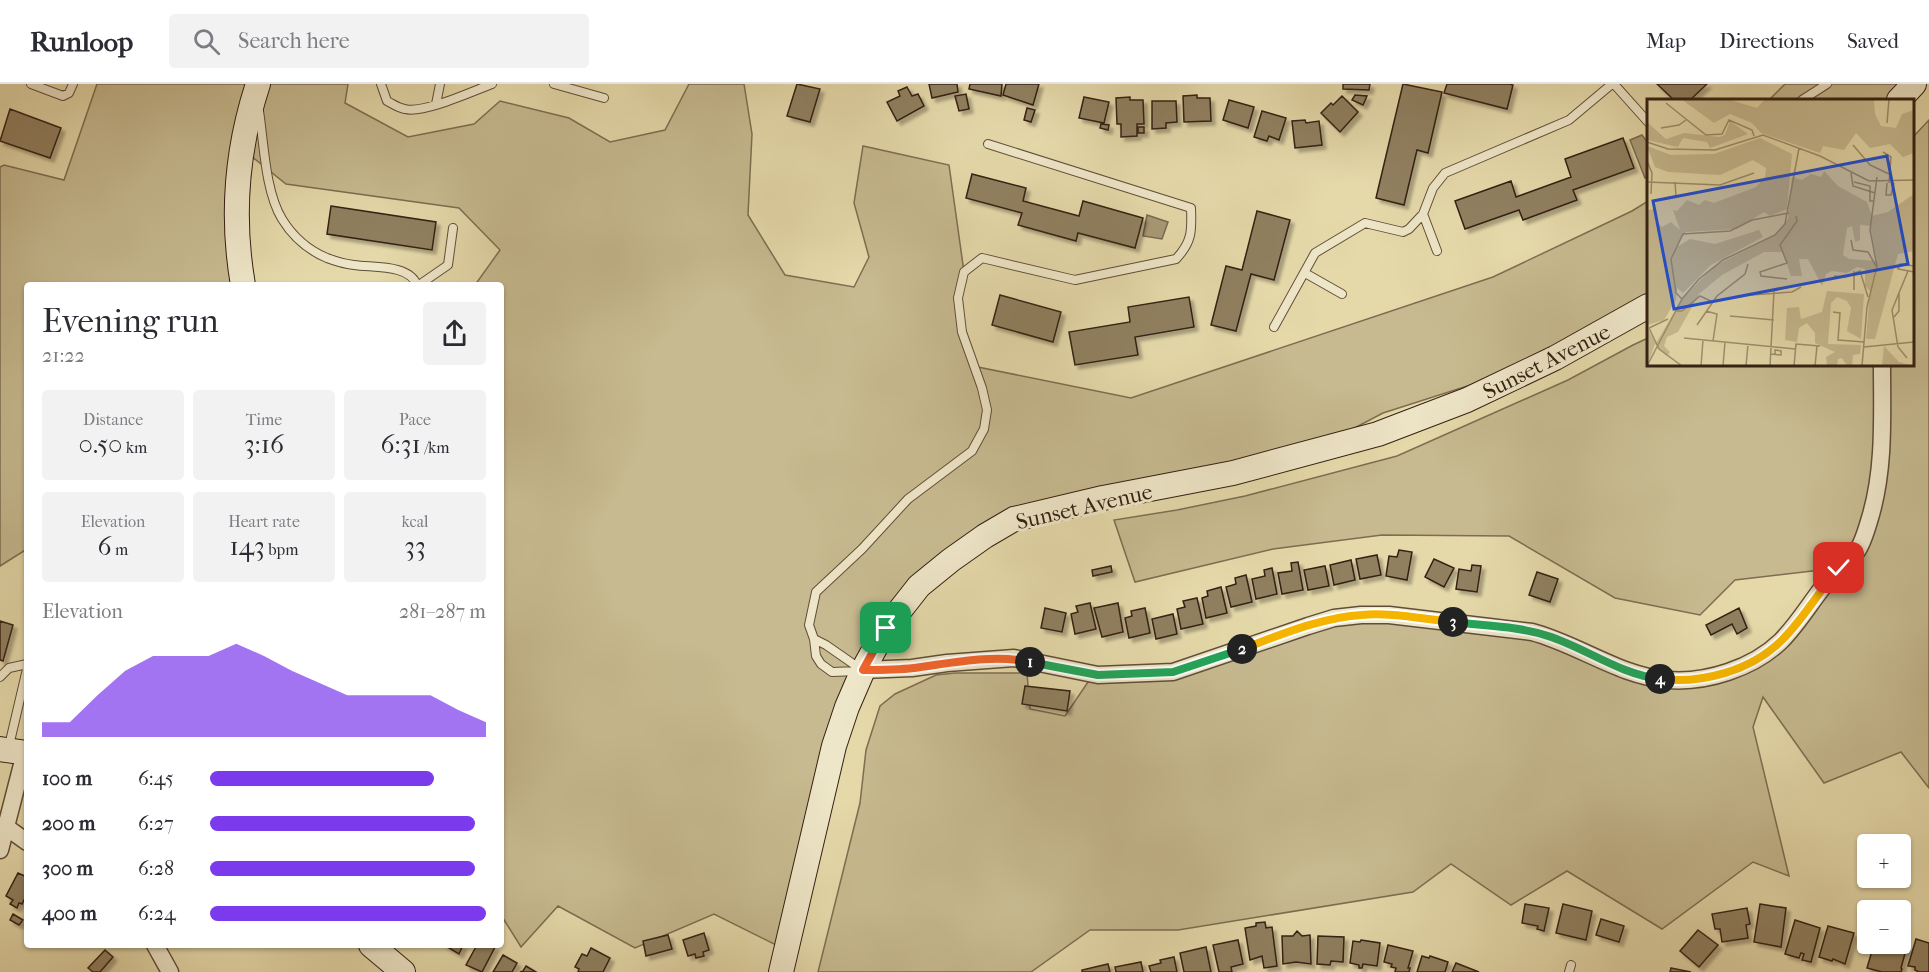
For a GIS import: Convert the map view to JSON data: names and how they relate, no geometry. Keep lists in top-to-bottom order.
{
  "streets": {
    "street": ["Sunset Avenue"]
  },
  "page": {
    "header": "Runloop",
    "search": "Search here",
    "nav": ["Map", "Directions", "Saved"],
    "heading": ["Evening run", "21:22"],
    "stats": [
      ["Distance", "0.50 km"],
      ["Time", "3:16"],
      ["Pace", "6:31 /km"],
      ["Elevation", "6 m"],
      ["Heart rate", "143 bpm"],
      ["kcal", "33"]
    ],
    "chart": ["Elevation", "281–287 m"],
    "pins": [
      "3",
      "2",
      "1",
      "4"
    ],
    "list": [
      {
        "name": "100 m",
        "note": "6:45"
      },
      {
        "name": "200 m",
        "note": "6:27"
      },
      {
        "name": "300 m",
        "note": "6:28"
      },
      {
        "name": "400 m",
        "note": "6:24"
      }
    ],
    "map_buttons": ["+", "−"]
  }
}
